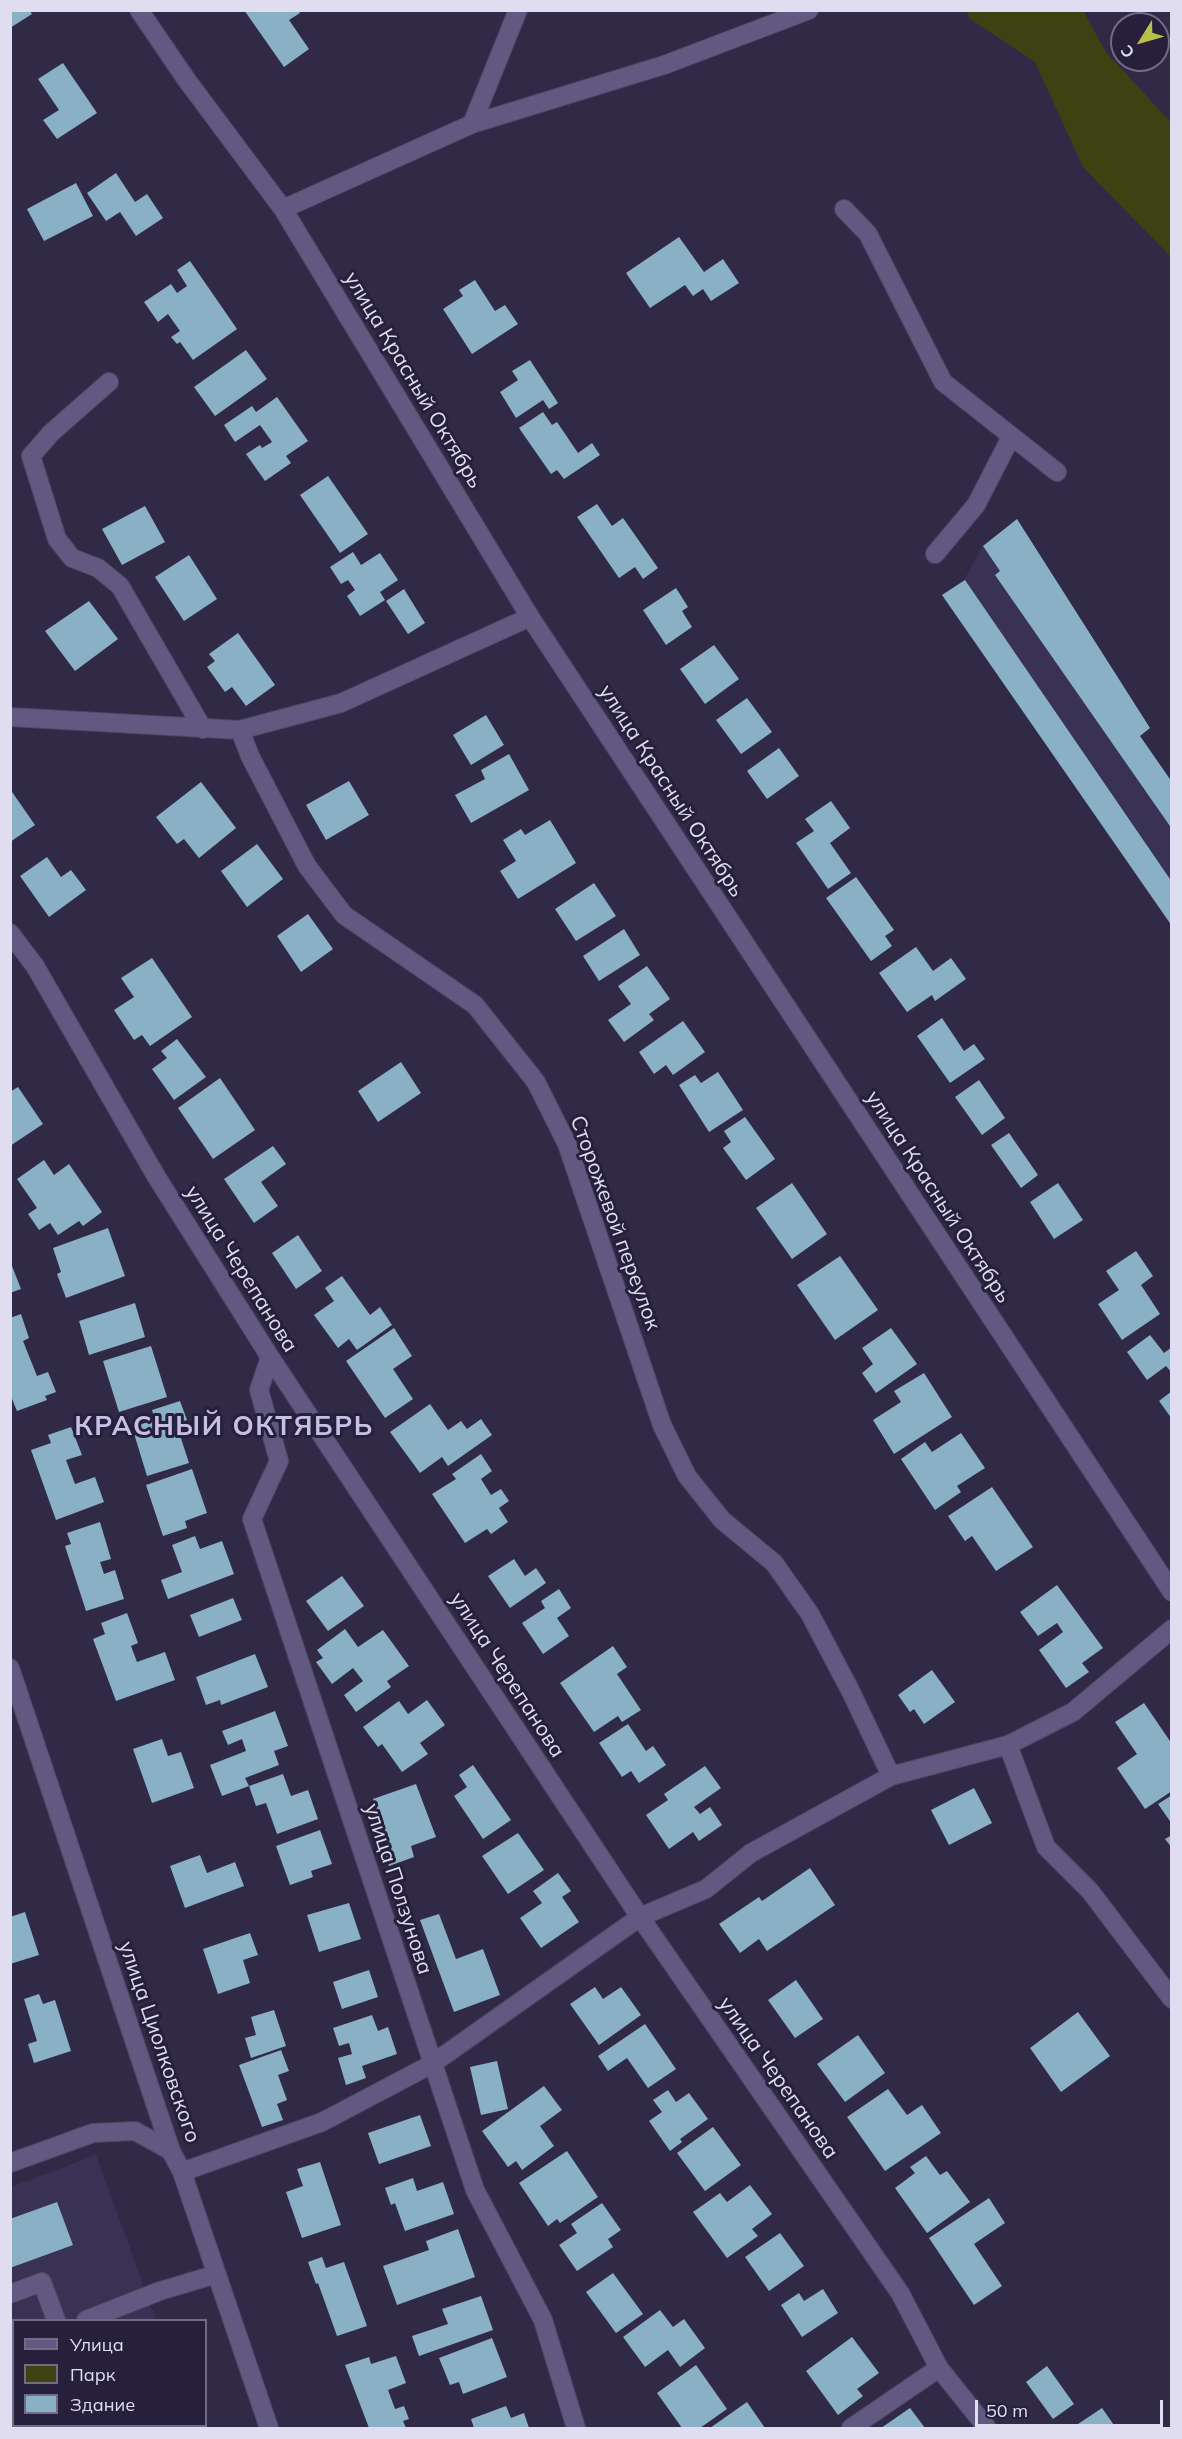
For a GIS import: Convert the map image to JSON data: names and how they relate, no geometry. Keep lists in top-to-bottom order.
{
  "streets": {
    "street": [
      "улица Красный Октябрь",
      "Сторожевой переулок",
      "улица Черепанова",
      "улица Ползунова",
      "улица Циолковского"
    ]
  },
  "crossings": [
    ["улица Черепанова", "улица Ползунова"]
  ],
  "districts": ["КРАСНЫЙ ОКТЯБРЬ"],
  "legend": ["Улица", "Парк", "Здание"],
  "scale_bar": "50 m",
  "north": "bottom left"
}
